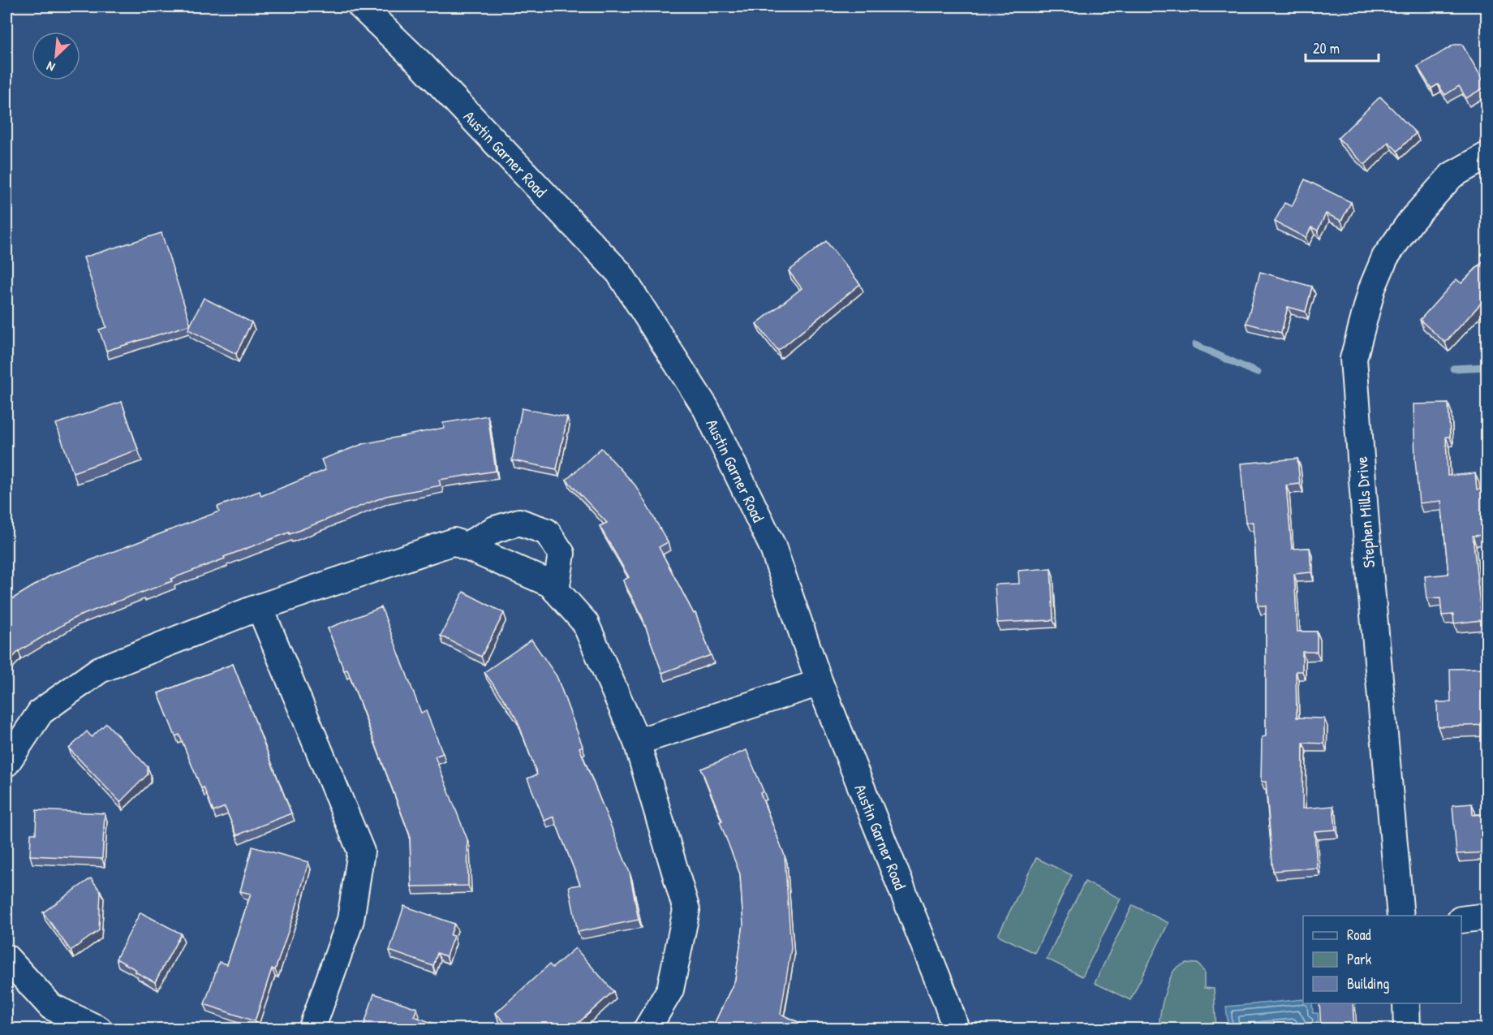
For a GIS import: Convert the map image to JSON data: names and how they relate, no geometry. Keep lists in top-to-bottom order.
{
  "streets": {
    "street": ["Austin Garner Road", "Stephen Mills Drive"]
  },
  "legend": ["Road", "Park", "Building"],
  "scale_bar": "20 m",
  "north": "bottom left"
}
